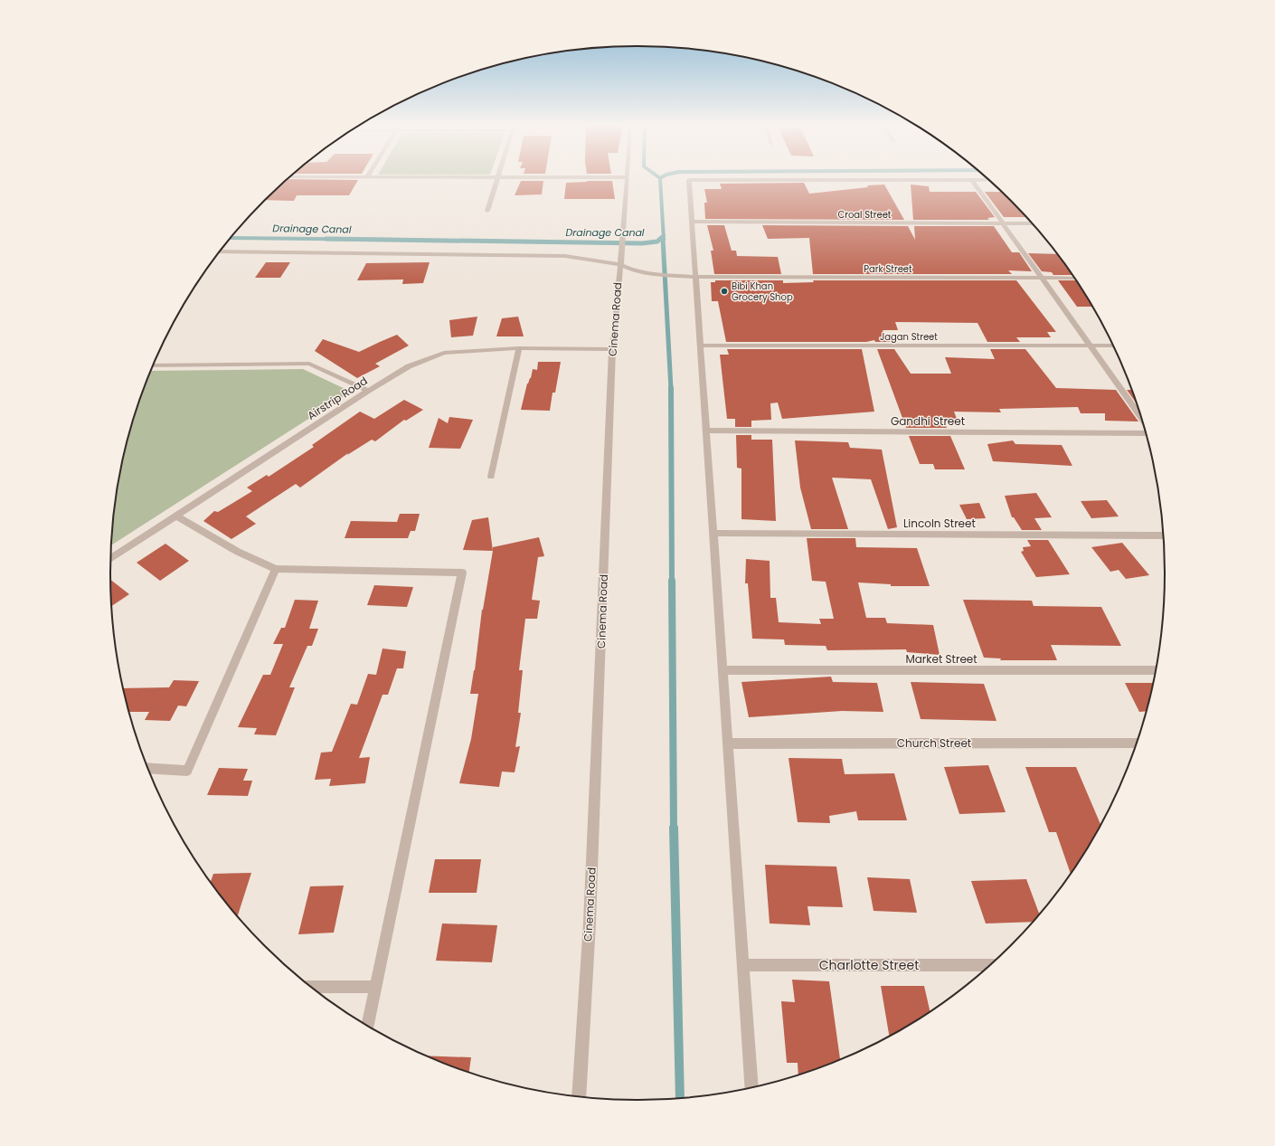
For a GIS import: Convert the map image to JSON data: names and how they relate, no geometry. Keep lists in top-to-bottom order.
{
  "streets": {
    "street": [
      "Croal Street",
      "Park Street",
      "Cinema Road",
      "Jagan Street",
      "Airstrip Road",
      "Gandhi Street",
      "Lincoln Street",
      "Market Street",
      "Church Street",
      "Charlotte Street"
    ]
  },
  "crossings": [
    ["Park Street", "Cinema Road"],
    ["Cinema Road", "Airstrip Road"]
  ],
  "water": ["Drainage Canal"],
  "places": ["Bibi Khan Grocery Shop"]
}
